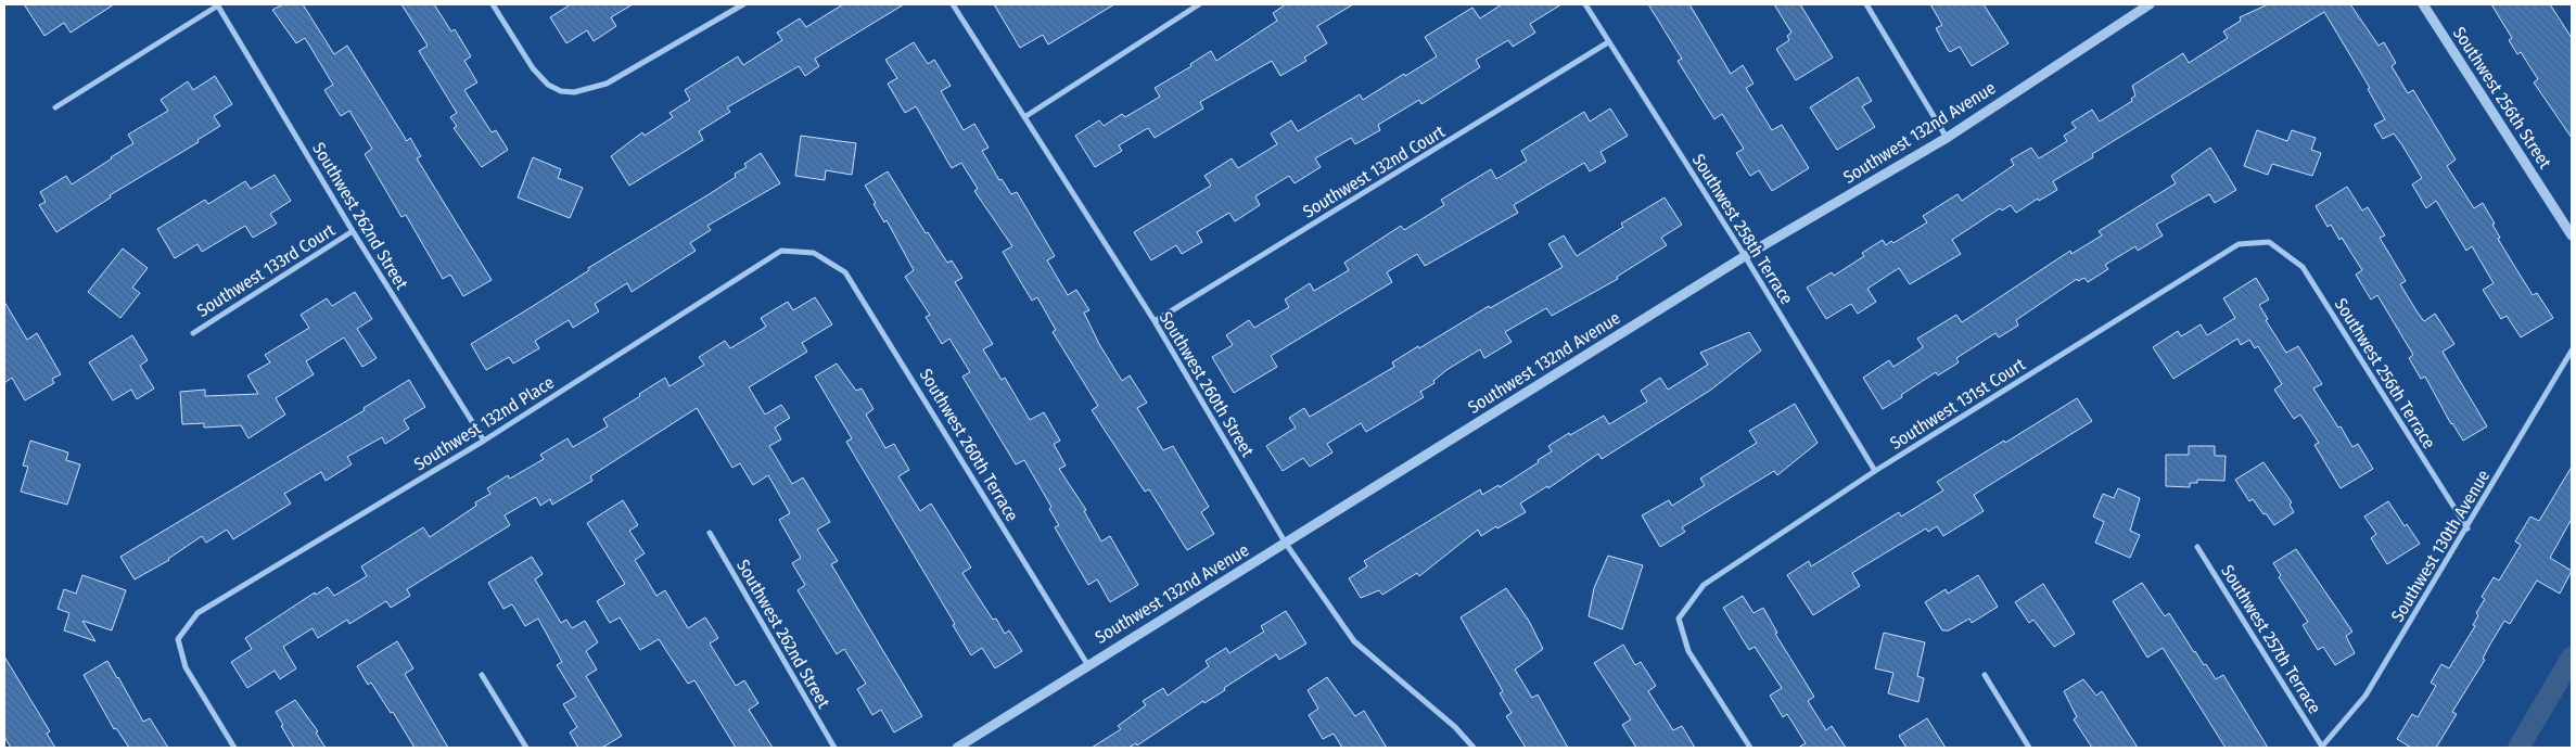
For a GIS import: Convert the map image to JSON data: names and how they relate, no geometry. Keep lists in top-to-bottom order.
{
  "streets": {
    "street": [
      "Southwest 256th Street",
      "Southwest 132nd Avenue",
      "Southwest 132nd Court",
      "Southwest 262nd Street",
      "Southwest 258th Terrace",
      "Southwest 133rd Court",
      "Southwest 256th Terrace",
      "Southwest 260th Street",
      "Southwest 131st Court",
      "Southwest 132nd Place",
      "Southwest 260th Terrace",
      "Southwest 130th Avenue",
      "Southwest 257th Terrace"
    ]
  },
  "crossings": [
    ["Southwest 132nd Avenue", "Southwest 258th Terrace"],
    ["Southwest 132nd Avenue", "Southwest 260th Street"],
    ["Southwest 132nd Avenue", "Southwest 260th Terrace"],
    ["Southwest 132nd Court", "Southwest 258th Terrace"],
    ["Southwest 132nd Court", "Southwest 260th Street"],
    ["Southwest 262nd Street", "Southwest 133rd Court"],
    ["Southwest 262nd Street", "Southwest 132nd Place"],
    ["Southwest 258th Terrace", "Southwest 131st Court"],
    ["Southwest 256th Terrace", "Southwest 131st Court"],
    ["Southwest 256th Terrace", "Southwest 130th Avenue"],
    ["Southwest 132nd Place", "Southwest 260th Terrace"],
    ["Southwest 130th Avenue", "Southwest 257th Terrace"]
  ]
}
